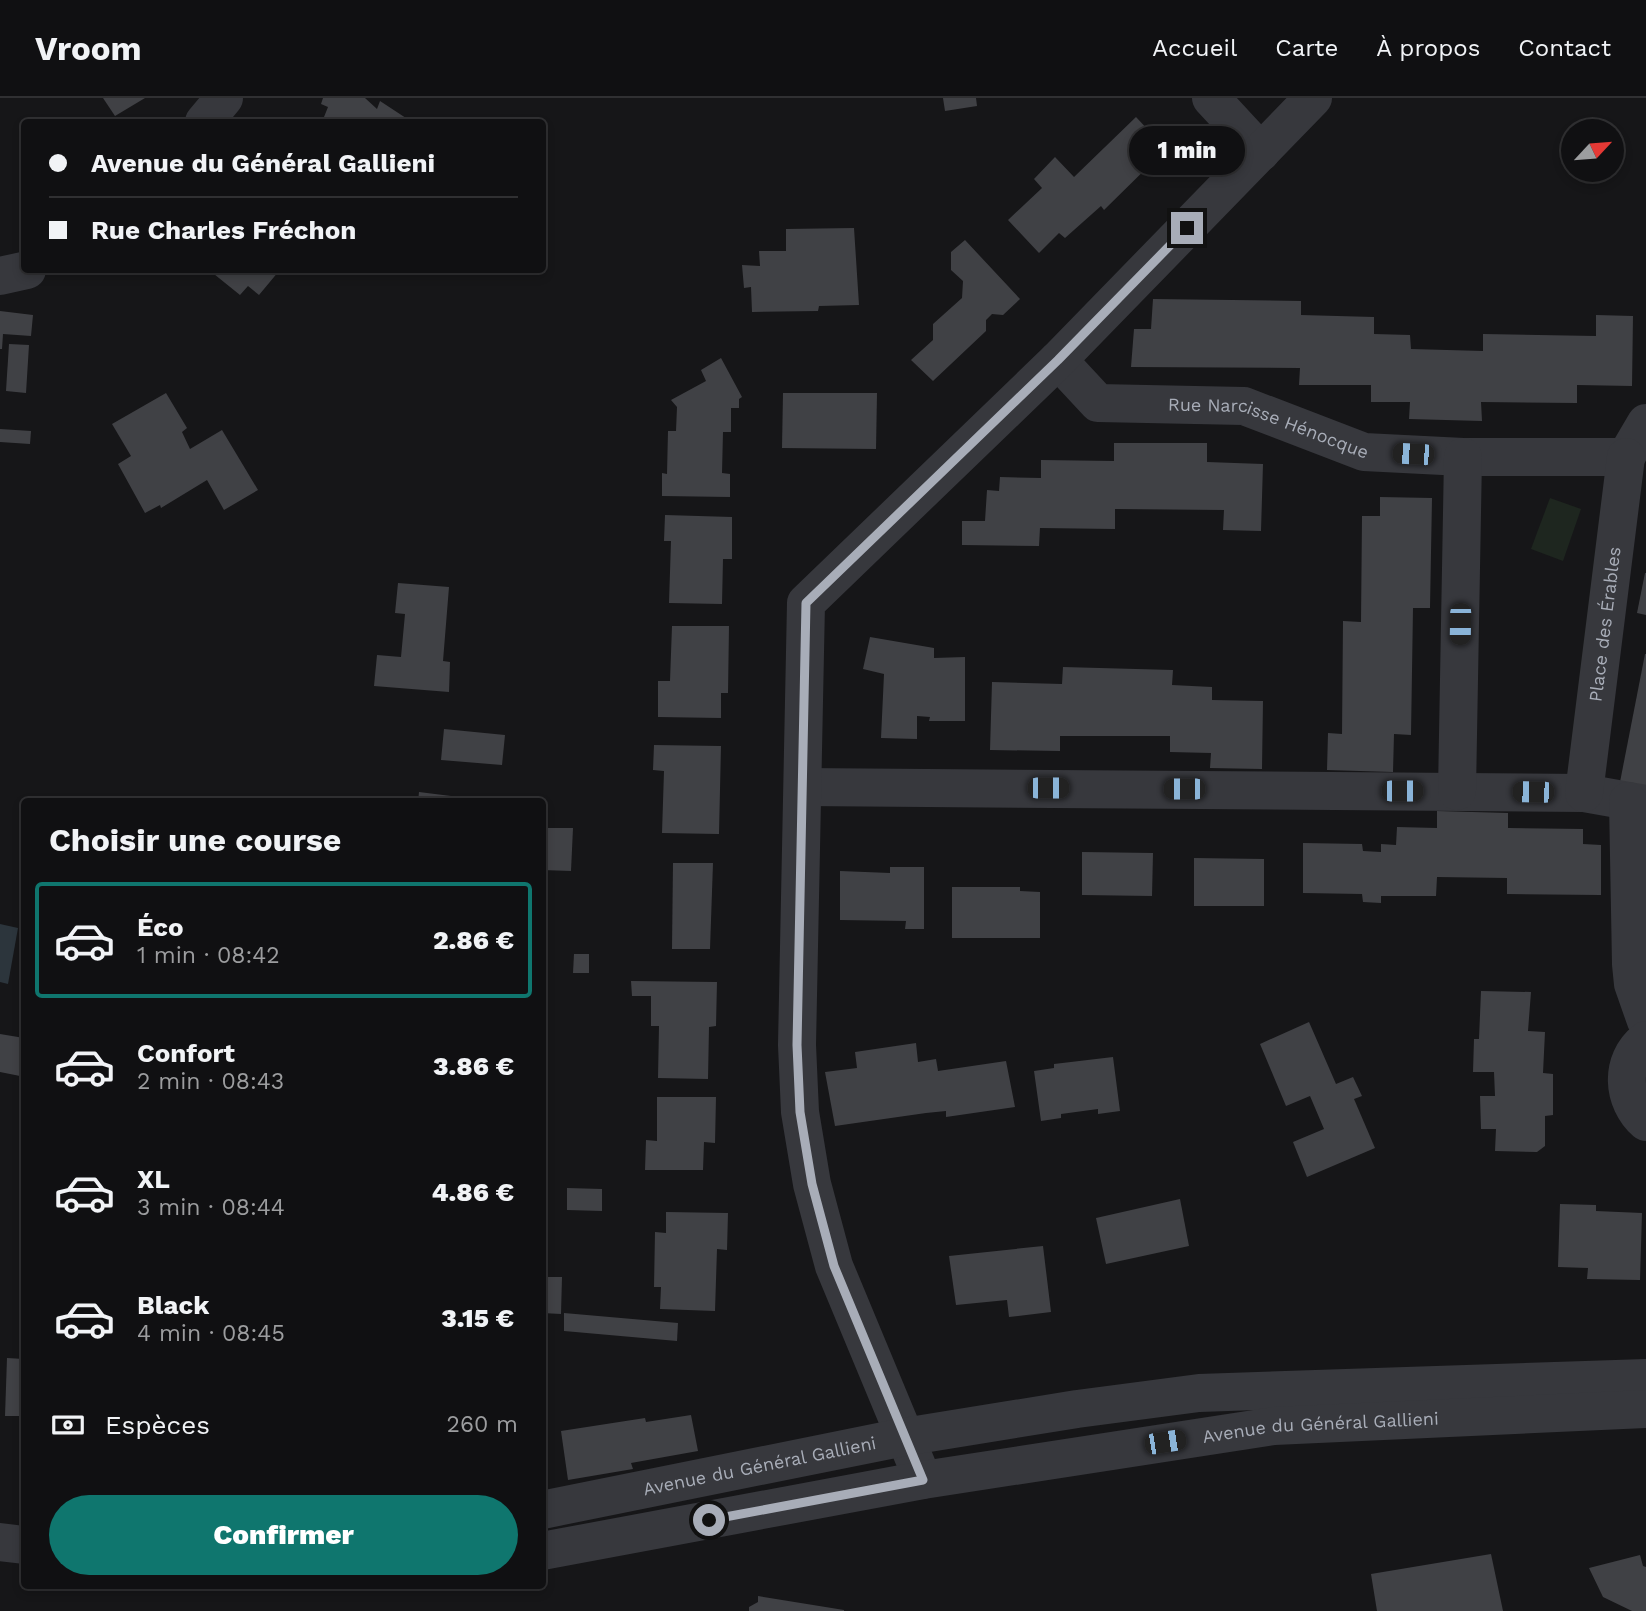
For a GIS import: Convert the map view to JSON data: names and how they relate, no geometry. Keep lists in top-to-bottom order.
{
  "streets": {
    "street": ["Rue Narcisse Hénocque", "Place des Érables", "Avenue du Général Gallieni"]
  },
  "crossings": [
    ["Rue Narcisse Hénocque", "Place des Érables"]
  ],
  "north": "top right",
  "page": {
    "header": "Vroom",
    "nav": [
      "Accueil",
      "Carte",
      "À propos",
      "Contact"
    ],
    "banner": ["Avenue du Général Gallieni", "Rue Charles Fréchon"],
    "bubble": "1 min",
    "heading": "Choisir une course",
    "list": [
      {
        "name": "Éco",
        "note": "1 min · 08:42",
        "value": "2.86 €"
      },
      {
        "name": "Confort",
        "note": "2 min · 08:43",
        "value": "3.86 €"
      },
      {
        "name": "XL",
        "note": "3 min · 08:44",
        "value": "4.86 €"
      },
      {
        "name": "Black",
        "note": "4 min · 08:45",
        "value": "3.15 €"
      }
    ],
    "pay": ["Espèces", "260 m"],
    "buttons": "Confirmer"
  }
}
